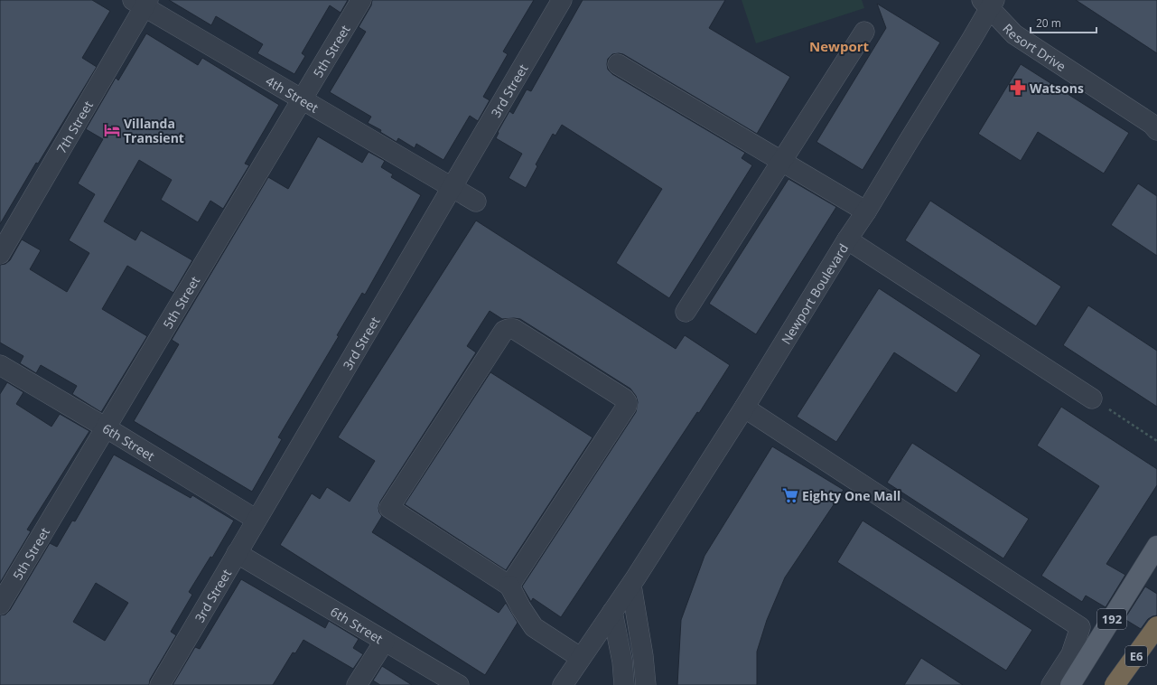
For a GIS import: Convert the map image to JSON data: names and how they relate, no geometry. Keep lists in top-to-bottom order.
{
  "streets": {
    "highway": ["E6"],
    "main road": ["192"],
    "street": [
      "Resort Drive",
      "5th Street",
      "3rd Street",
      "4th Street",
      "7th Street",
      "Newport Boulevard",
      "6th Street"
    ]
  },
  "crossings": [
    ["Resort Drive", "Newport Boulevard"],
    ["5th Street", "4th Street"],
    ["5th Street", "6th Street"],
    ["3rd Street", "4th Street"],
    ["3rd Street", "6th Street"],
    ["4th Street", "7th Street"]
  ],
  "districts": ["Newport"],
  "places": {
    "pharmacy": ["Watsons"],
    "hotel": ["Villanda Transient"],
    "supermarket": ["Eighty One Mall"]
  },
  "scale_bar": "20 m"
}
